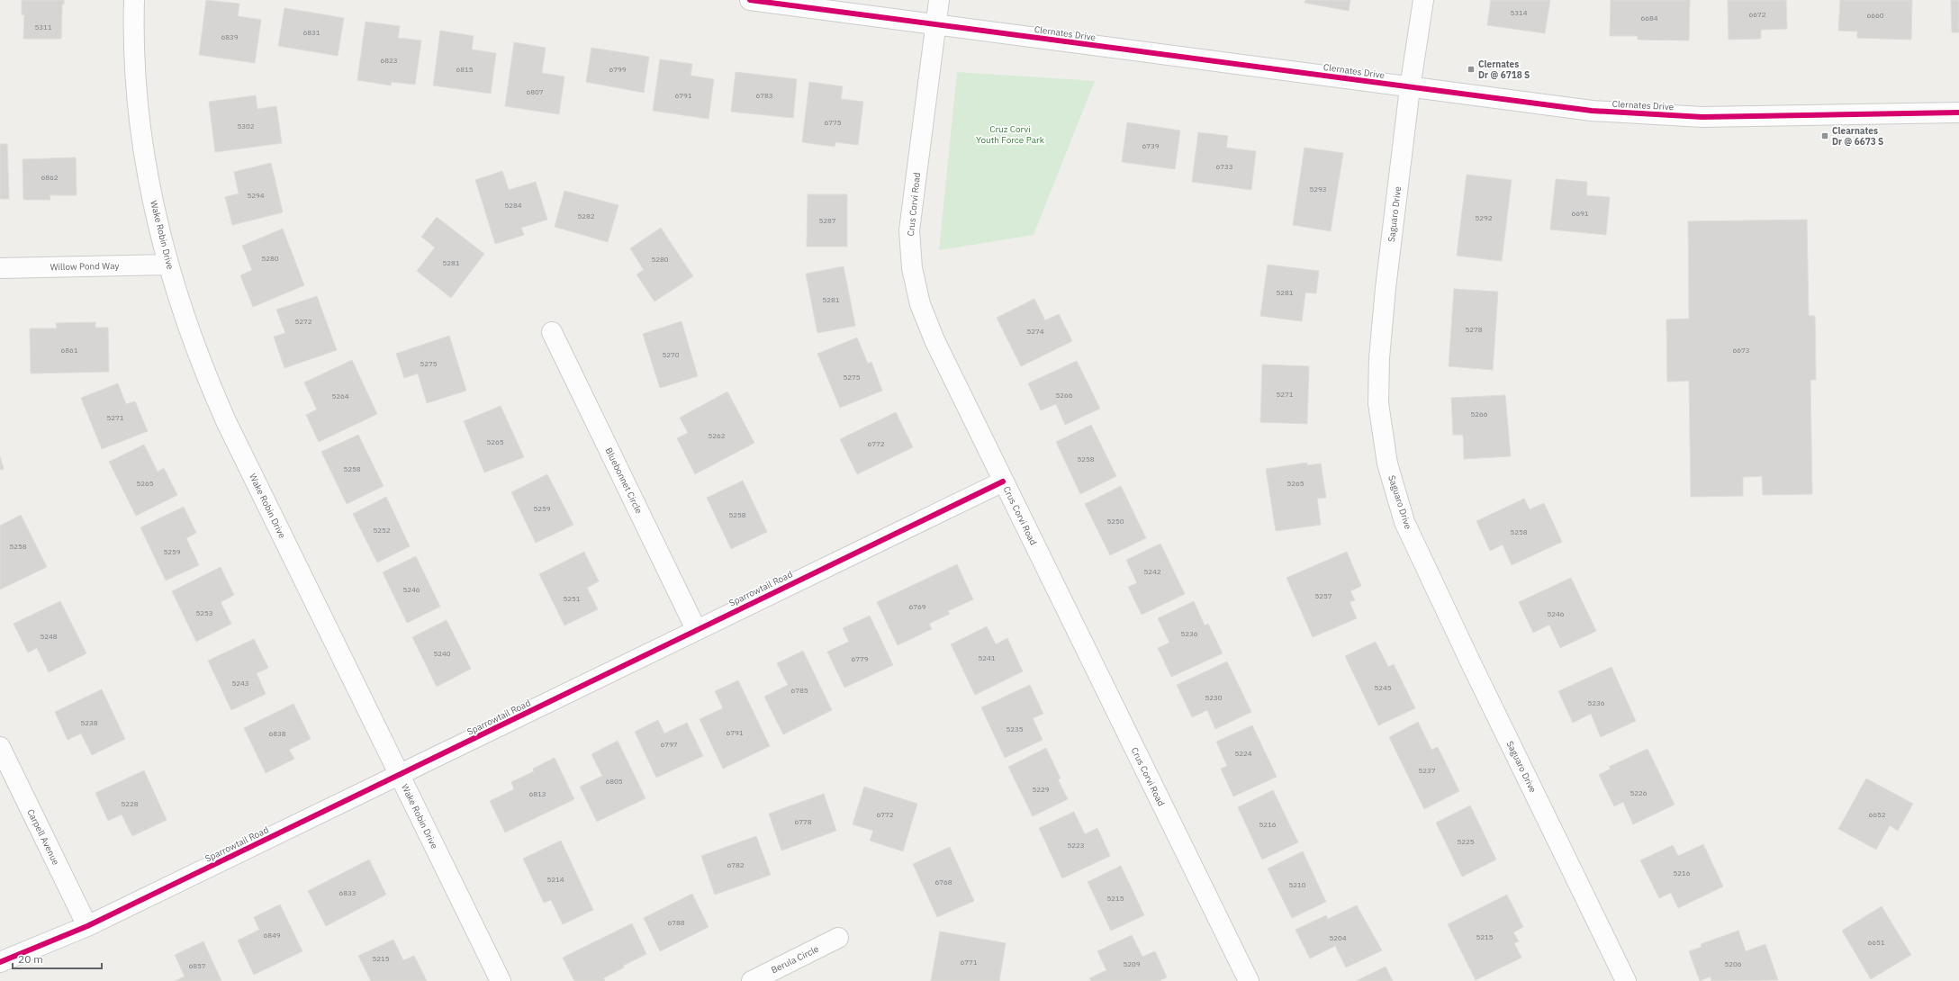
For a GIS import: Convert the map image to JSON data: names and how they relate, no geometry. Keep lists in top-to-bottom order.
{
  "streets": {
    "street": [
      "Clernates Drive",
      "Crus Corvi Road",
      "Saguaro Drive",
      "Wake Robin Drive",
      "Willow Pond Way",
      "Bluebonnet Circle",
      "Sparrowtail Road",
      "Carpell Avenue",
      "Berula Circle"
    ]
  },
  "crossings": [
    ["Clernates Drive", "Crus Corvi Road"],
    ["Clernates Drive", "Saguaro Drive"],
    ["Crus Corvi Road", "Sparrowtail Road"],
    ["Wake Robin Drive", "Willow Pond Way"],
    ["Wake Robin Drive", "Sparrowtail Road"],
    ["Bluebonnet Circle", "Sparrowtail Road"],
    ["Sparrowtail Road", "Carpell Avenue"]
  ],
  "parks": ["Cruz Corvi Youth Force Park"],
  "places": {
    "transit": ["Clernates Dr @ 6718 S", "Clearnates Dr @ 6673 S"]
  },
  "house_numbers": [
    "5314",
    "6672",
    "6660",
    "6684",
    "5311",
    "6831",
    "6839",
    "6823",
    "6815",
    "6799",
    "6807",
    "6791",
    "6783",
    "6775",
    "5302",
    "6739",
    "6733",
    "6862",
    "5293",
    "5294",
    "5284",
    "6691",
    "5282",
    "5292",
    "5287",
    "5280",
    "5280",
    "5281",
    "5281",
    "5281",
    "5272",
    "5278",
    "5274",
    "6861",
    "6673",
    "5270",
    "5275",
    "5275",
    "5271",
    "5266",
    "5264",
    "5266",
    "5271",
    "5262",
    "5265",
    "6772",
    "5258",
    "5258",
    "5265",
    "5265",
    "5259",
    "5258",
    "5250",
    "5252",
    "5258",
    "5258",
    "5259",
    "5242",
    "5246",
    "5257",
    "5251",
    "6769",
    "5253",
    "5246",
    "5236",
    "5248",
    "5240",
    "5241",
    "6779",
    "5243",
    "5245",
    "6785",
    "5230",
    "5236",
    "5238",
    "5235",
    "6791",
    "6838",
    "6797",
    "5224",
    "5237",
    "6805",
    "5229",
    "5226",
    "6813",
    "5228",
    "6772",
    "6652",
    "6778",
    "5216",
    "5225",
    "5223",
    "6782",
    "5216",
    "5214",
    "6768",
    "5210",
    "6833",
    "5215",
    "6788",
    "6849",
    "5215",
    "5204",
    "6651",
    "5215",
    "6771",
    "5209",
    "5206",
    "6857"
  ],
  "scale_bar": "20 m"
}
